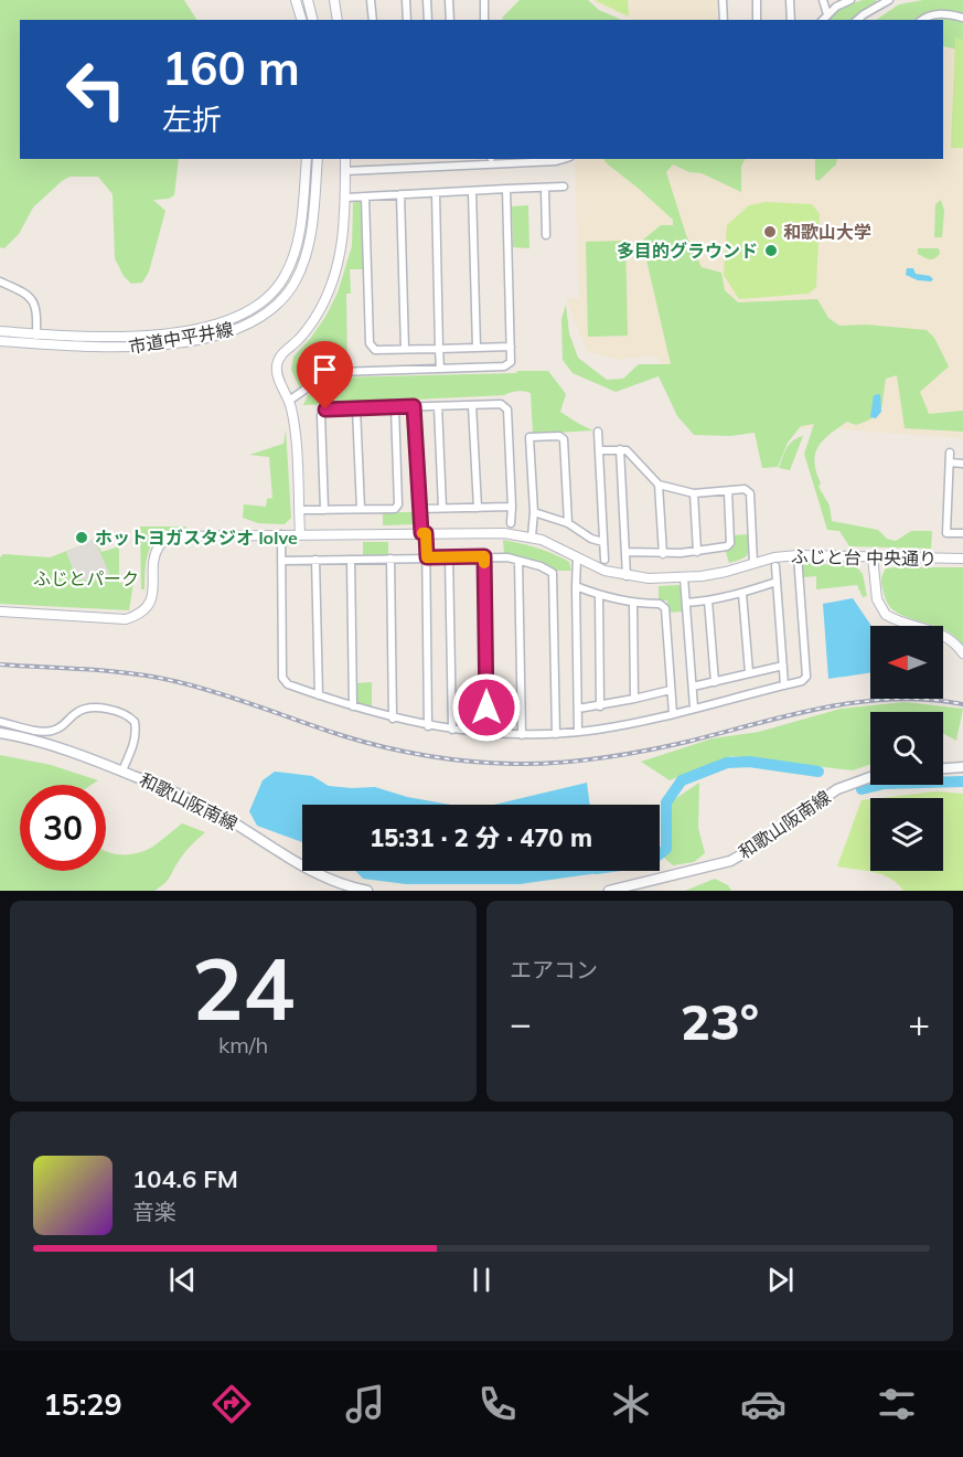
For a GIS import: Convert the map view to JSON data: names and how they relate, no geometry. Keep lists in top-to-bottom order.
{
  "streets": {
    "main road": ["和歌山阪南線"],
    "street": ["市道中平井線", "ふじと台 中央通り"]
  },
  "parks": ["ふじとパーク"],
  "places": ["和歌山大学", "多目的グラウンド", "ホットヨガスタジオ loIve"],
  "north": "left",
  "page": {
    "turn": ["160 m", "左折"],
    "limit": "30",
    "trip": "15:31 · 2 分 · 470 m",
    "tile": [
      ["24", "km/h"],
      "エアコン"
    ],
    "heat": ["−", "23°", "+"],
    "song": ["104.6 FM", "音楽"],
    "tabs": "15:29"
  }
}
